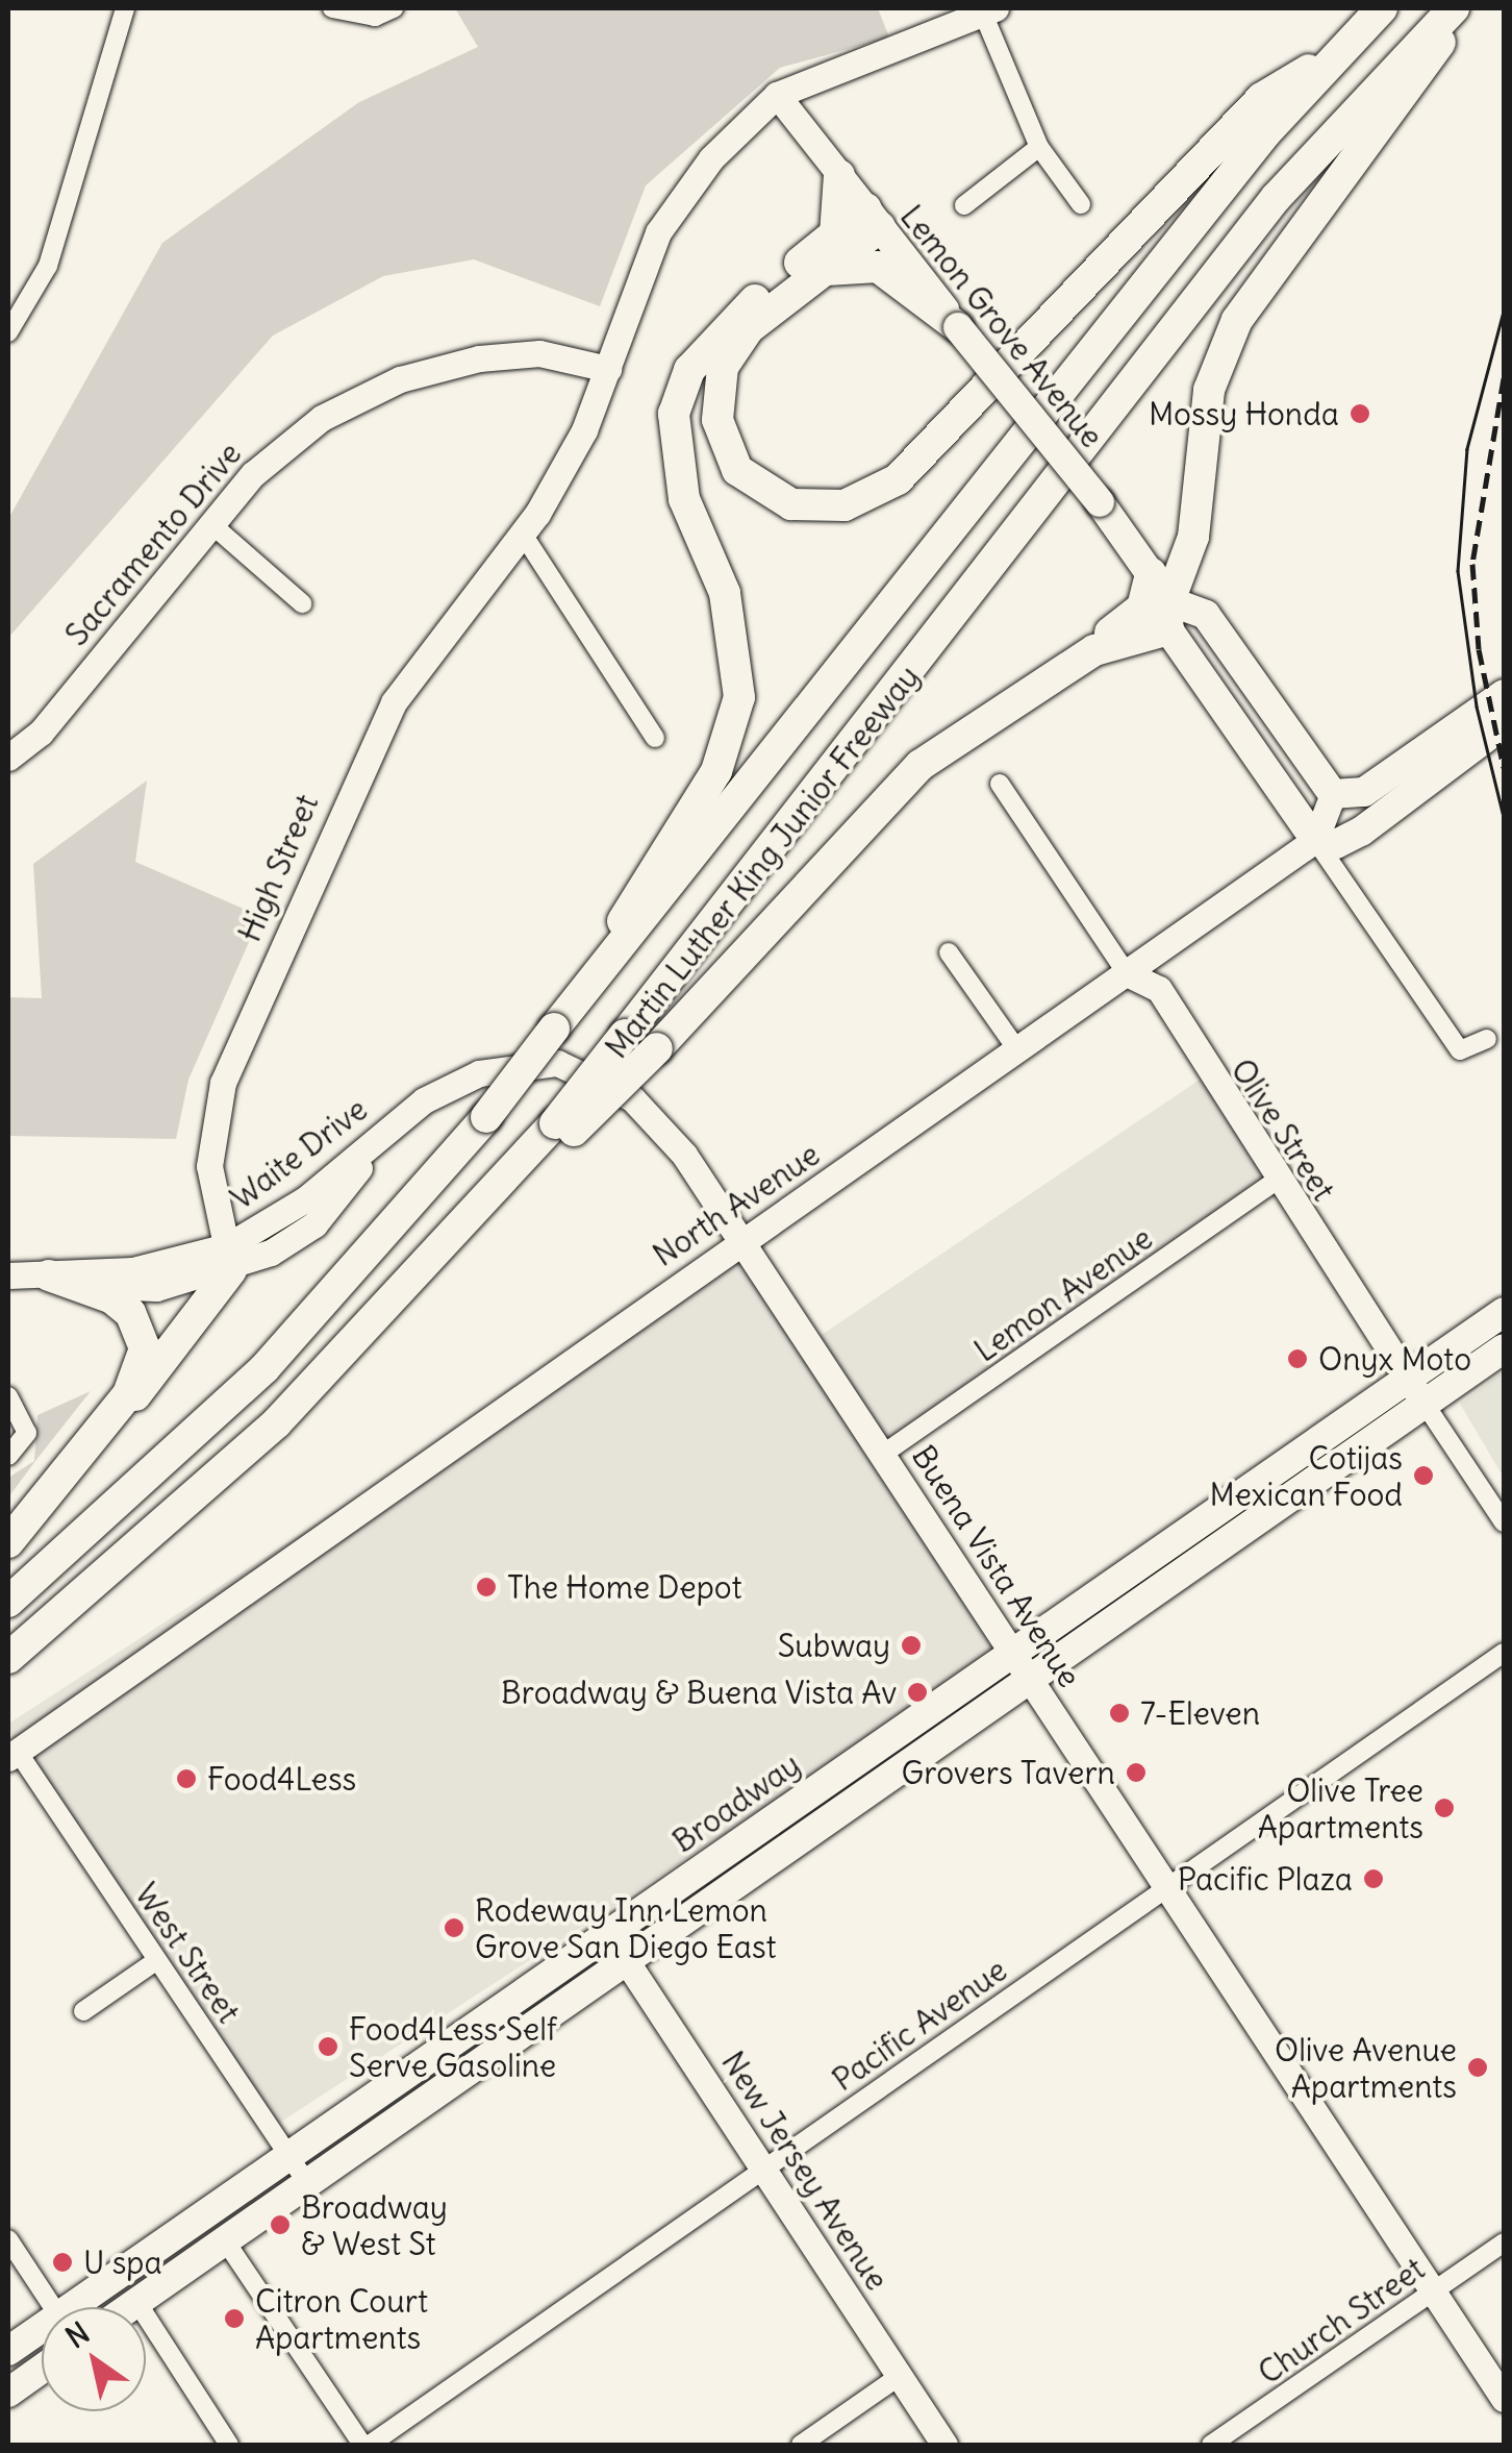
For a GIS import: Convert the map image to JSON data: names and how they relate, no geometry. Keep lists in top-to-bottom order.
{
  "streets": {
    "highway": ["Martin Luther King Junior Freeway"],
    "main road": [
      "Lemon Grove Avenue",
      "Sacramento Drive",
      "High Street",
      "Olive Street",
      "Waite Drive",
      "North Avenue",
      "Buena Vista Avenue",
      "Broadway",
      "New Jersey Avenue"
    ],
    "street": [
      "Lemon Avenue",
      "West Street",
      "Pacific Avenue",
      "Church Street"
    ]
  },
  "crossings": [
    ["Lemon Grove Avenue", "High Street"],
    ["Lemon Grove Avenue", "North Avenue"],
    ["Sacramento Drive", "High Street"],
    ["High Street", "Waite Drive"],
    ["Olive Street", "North Avenue"],
    ["Olive Street", "Lemon Avenue"],
    ["Olive Street", "Broadway"],
    ["Waite Drive", "North Avenue"],
    ["Waite Drive", "Buena Vista Avenue"],
    ["North Avenue", "Buena Vista Avenue"],
    ["North Avenue", "West Street"],
    ["Lemon Avenue", "Buena Vista Avenue"],
    ["Buena Vista Avenue", "Broadway"],
    ["Buena Vista Avenue", "Pacific Avenue"],
    ["Buena Vista Avenue", "Church Street"],
    ["Broadway", "West Street"],
    ["Broadway", "New Jersey Avenue"],
    ["Pacific Avenue", "New Jersey Avenue"]
  ],
  "places": [
    "Mossy Honda",
    "Onyx Moto",
    "Cotijas Mexican Food",
    "The Home Depot",
    "Subway",
    "Broadway & Buena Vista Av",
    "7-Eleven",
    "Grovers Tavern",
    "Food4Less",
    "Olive Tree Apartments",
    "Pacific Plaza",
    "Rodeway Inn Lemon Grove San Diego East",
    "Food4Less Self Serve Gasoline",
    "Olive Avenue Apartments",
    "Broadway & West St",
    "U spa",
    "Citron Court Apartments"
  ],
  "north": "top left"
}
